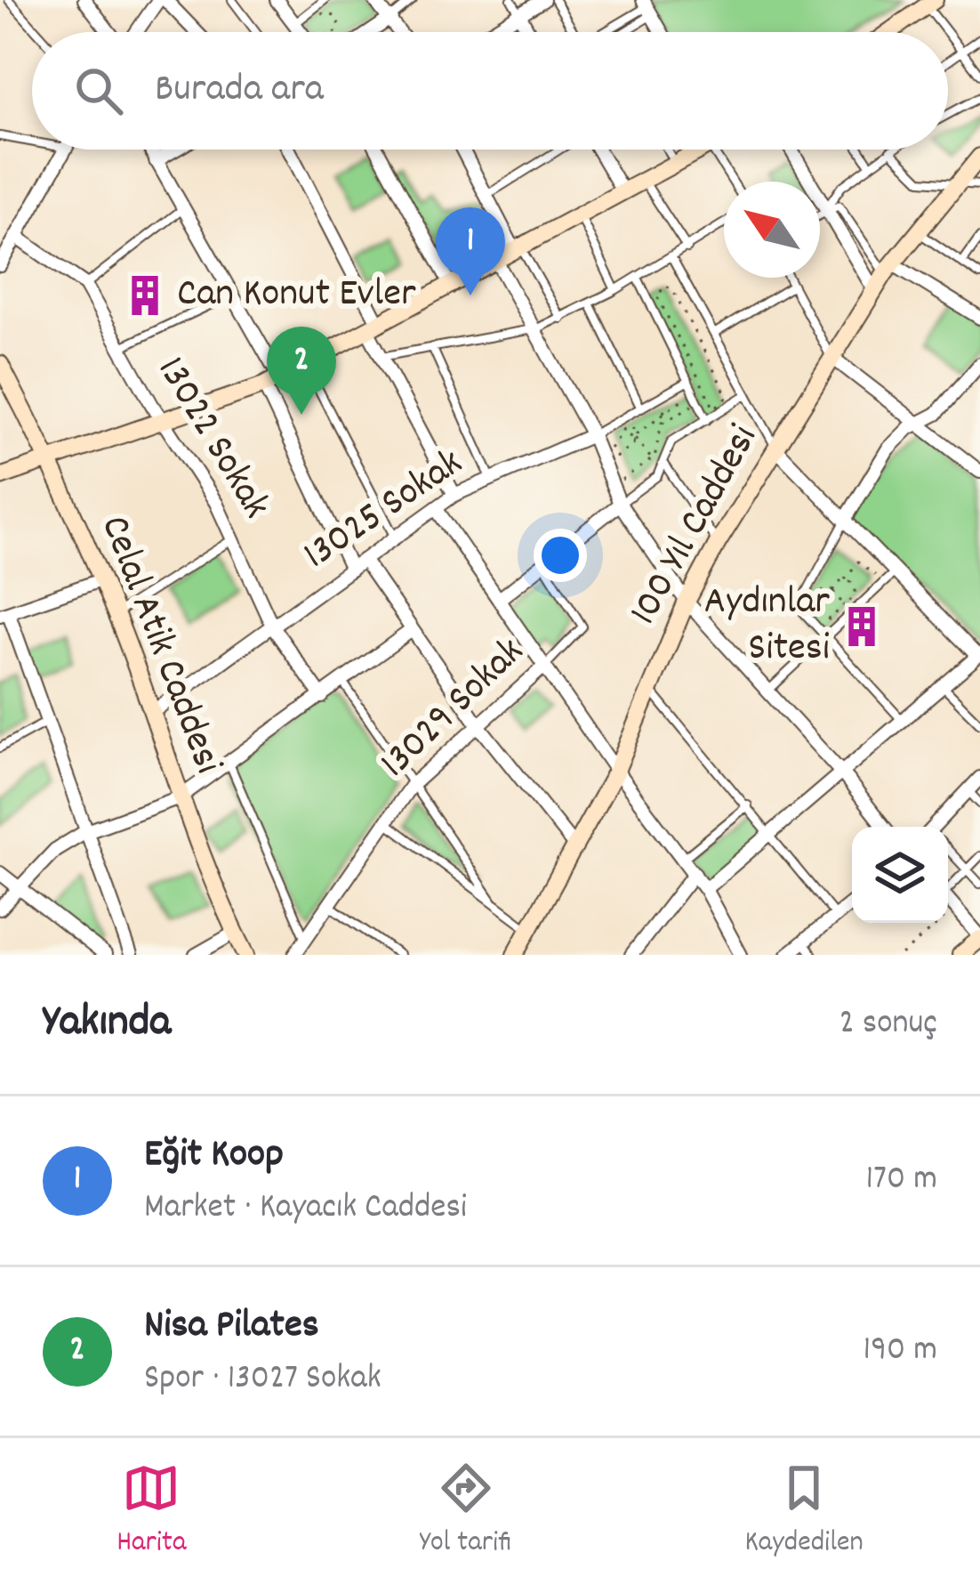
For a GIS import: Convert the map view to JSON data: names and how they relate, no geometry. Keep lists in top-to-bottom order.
{
  "streets": {
    "street": [
      "13022 Sokak",
      "13025 Sokak",
      "100 Yıl Caddesi",
      "Celal Atik Caddesi",
      "13029 Sokak"
    ]
  },
  "crossings": [
    ["13022 Sokak", "13025 Sokak"],
    ["13025 Sokak", "Celal Atik Caddesi"]
  ],
  "places": {
    "building": ["Can Konut Evler", "Aydınlar Sitesi"]
  },
  "north": "top left",
  "page": {
    "search": "Burada ara",
    "pins": ["1", "2"],
    "heading": ["Yakında", "2 sonuç"],
    "list": [
      {
        "mark": "1",
        "name": "Eğit Koop",
        "note": "Market · Kayacık Caddesi",
        "value": "170 m"
      },
      {
        "mark": "2",
        "name": "Nisa Pilates",
        "note": "Spor · 13027 Sokak",
        "value": "190 m"
      }
    ],
    "nav": ["Harita", "Yol tarifi", "Kaydedilen"]
  }
}
